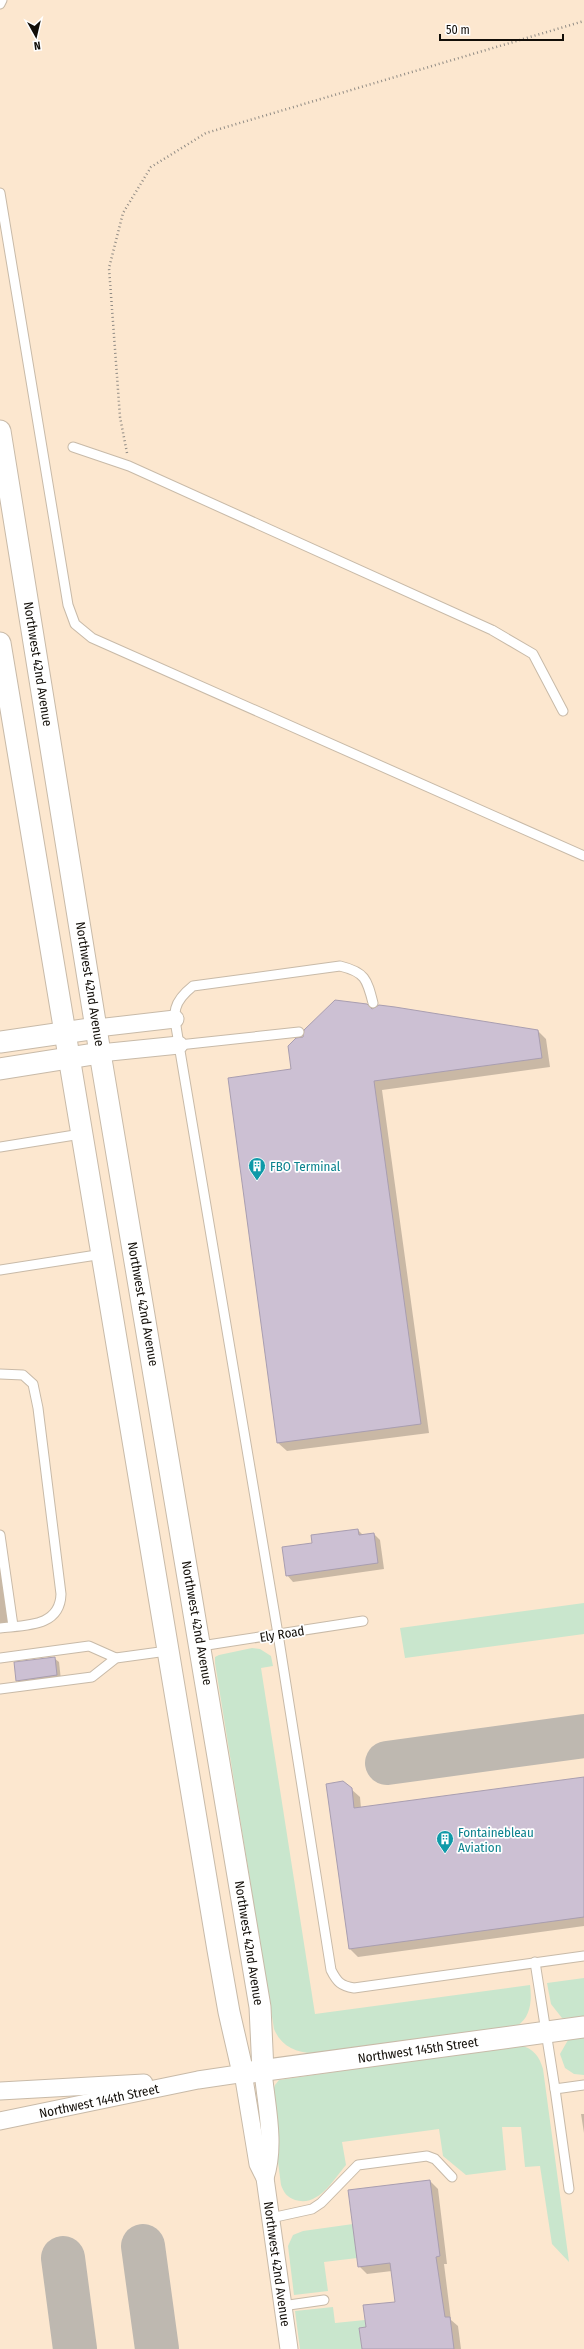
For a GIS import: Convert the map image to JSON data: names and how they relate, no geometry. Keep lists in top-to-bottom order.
{
  "streets": {
    "street": ["Northwest 42nd Avenue", "Northwest 145th Street", "Northwest 144th Street"],
    "lane": ["Ely Road"]
  },
  "crossings": [
    ["Northwest 42nd Avenue", "Ely Road"],
    ["Northwest 42nd Avenue", "Northwest 145th Street"],
    ["Northwest 42nd Avenue", "Northwest 144th Street"],
    ["Northwest 145th Street", "Northwest 144th Street"]
  ],
  "places": {
    "building": ["FBO Terminal", "Fontainebleau Aviation"]
  },
  "scale_bar": "50 m",
  "north": "bottom"
}
